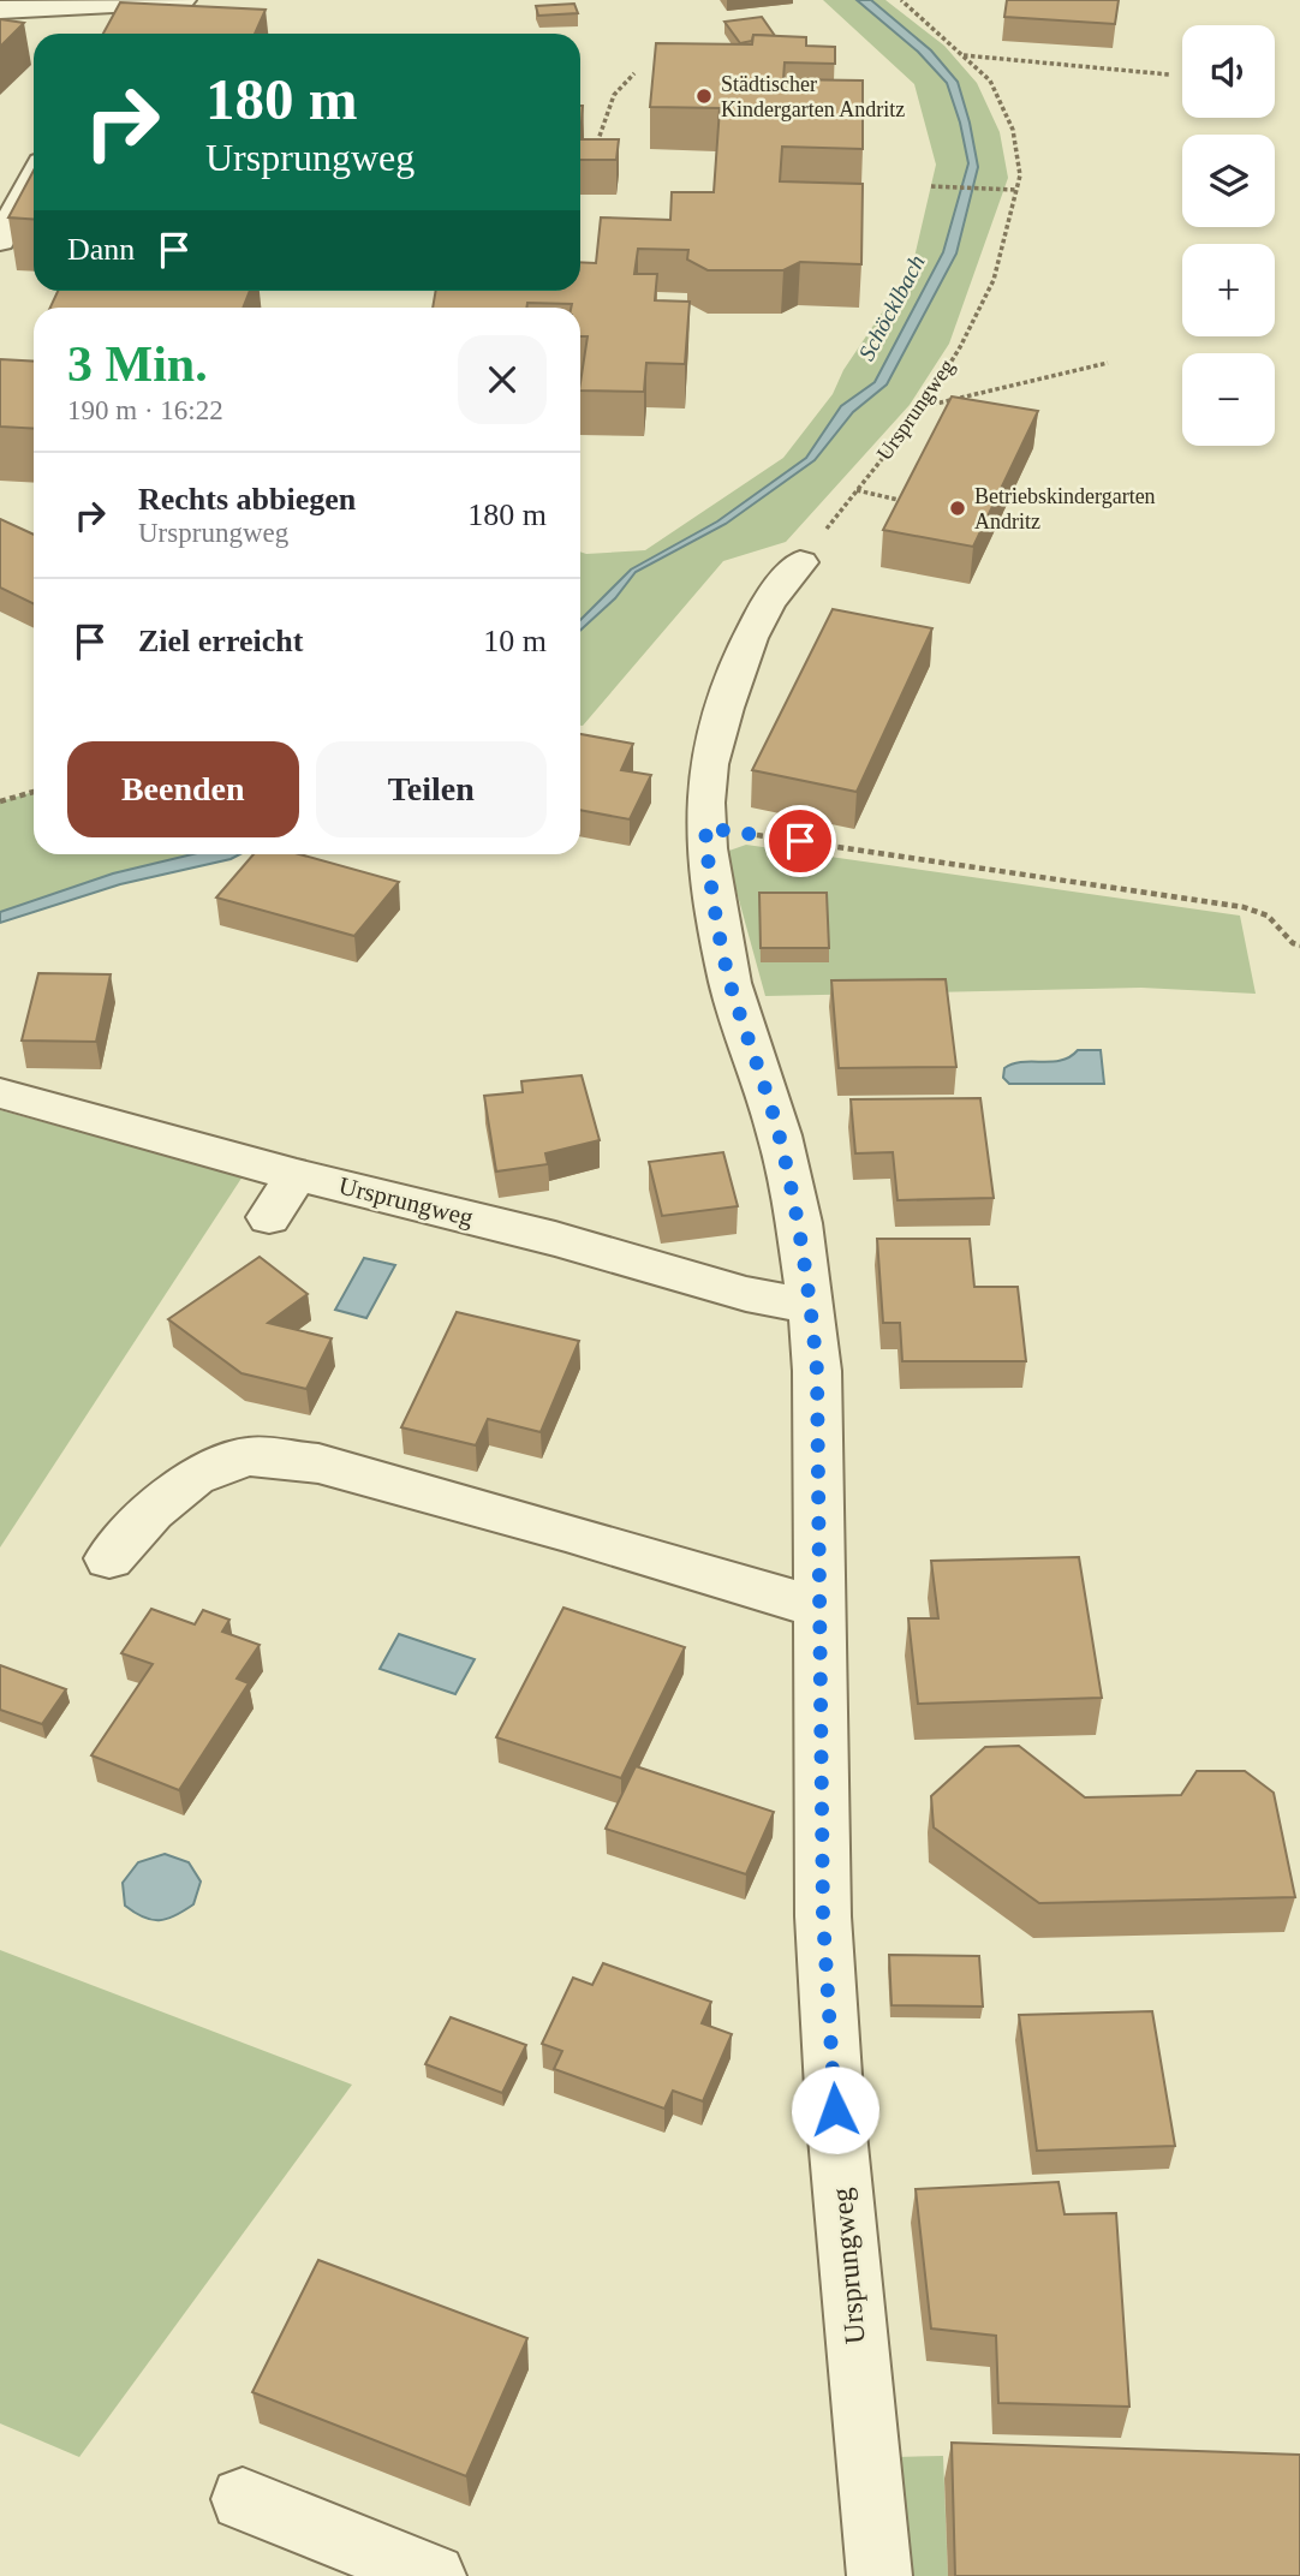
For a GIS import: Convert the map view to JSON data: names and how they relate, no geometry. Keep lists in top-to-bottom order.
{
  "streets": {
    "street": ["Ursprungweg"]
  },
  "water": ["Schöcklbach"],
  "places": ["Städtischer Kindergarten Andritz", "Betriebskindergarten Andritz"],
  "page": {
    "map_buttons": ["+", "−"],
    "turn": ["180 m", "Ursprungweg"],
    "then": "Dann",
    "heading": ["3 Min.", "190 m · 16:22"],
    "list": [
      {
        "name": "Rechts abbiegen",
        "note": "Ursprungweg",
        "value": "180 m"
      },
      {
        "name": "Ziel erreicht",
        "value": "10 m"
      }
    ],
    "buttons": ["Beenden", "Teilen"]
  }
}
